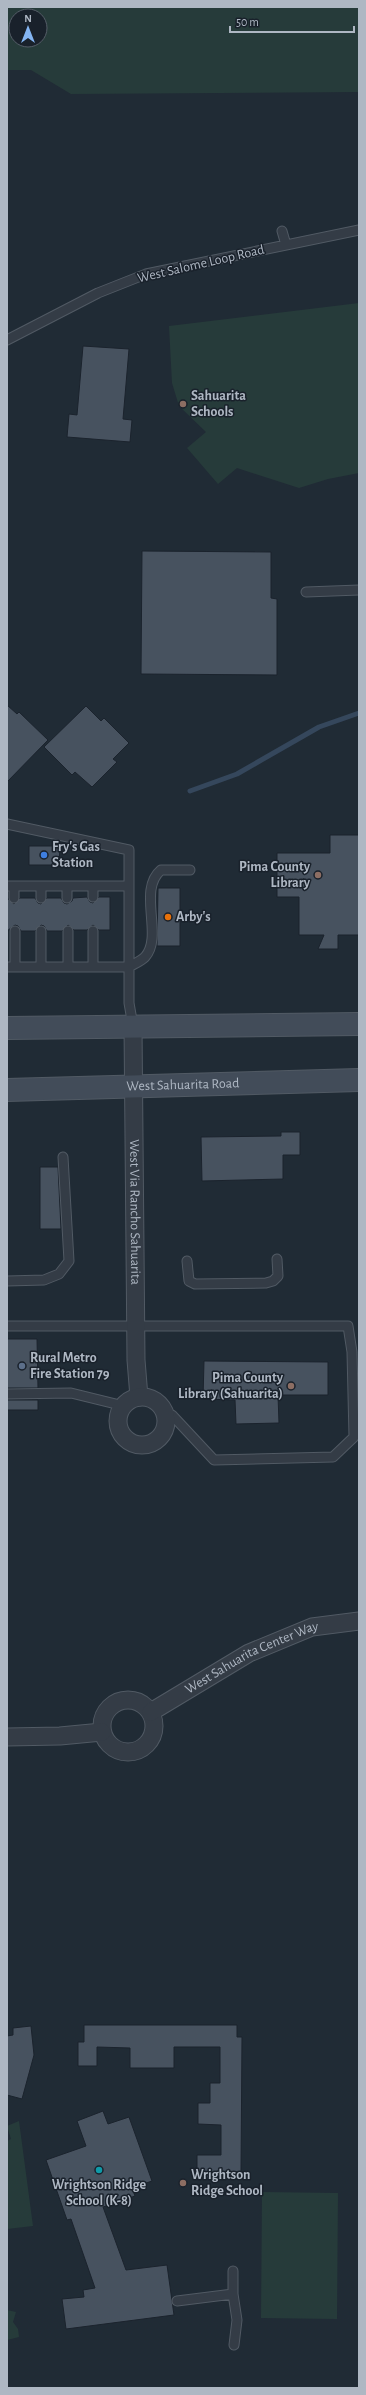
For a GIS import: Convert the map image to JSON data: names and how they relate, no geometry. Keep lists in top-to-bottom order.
{
  "streets": {
    "main road": ["West Sahuarita Road"],
    "street": ["West Via Rancho Sahuarita", "West Sahuarita Center Way"],
    "lane": ["West Salome Loop Road"]
  },
  "crossings": [
    ["West Sahuarita Road", "West Via Rancho Sahuarita"]
  ],
  "places": [
    "Sahuarita Schools",
    "Fry's Gas Station",
    "Pima County Library",
    "Arby's",
    "Rural Metro Fire Station 79",
    "Pima County Library (Sahuarita)",
    "Wrightson Ridge School (K-8)",
    "Wrightson Ridge School"
  ],
  "scale_bar": "50 m",
  "north": "top"
}
